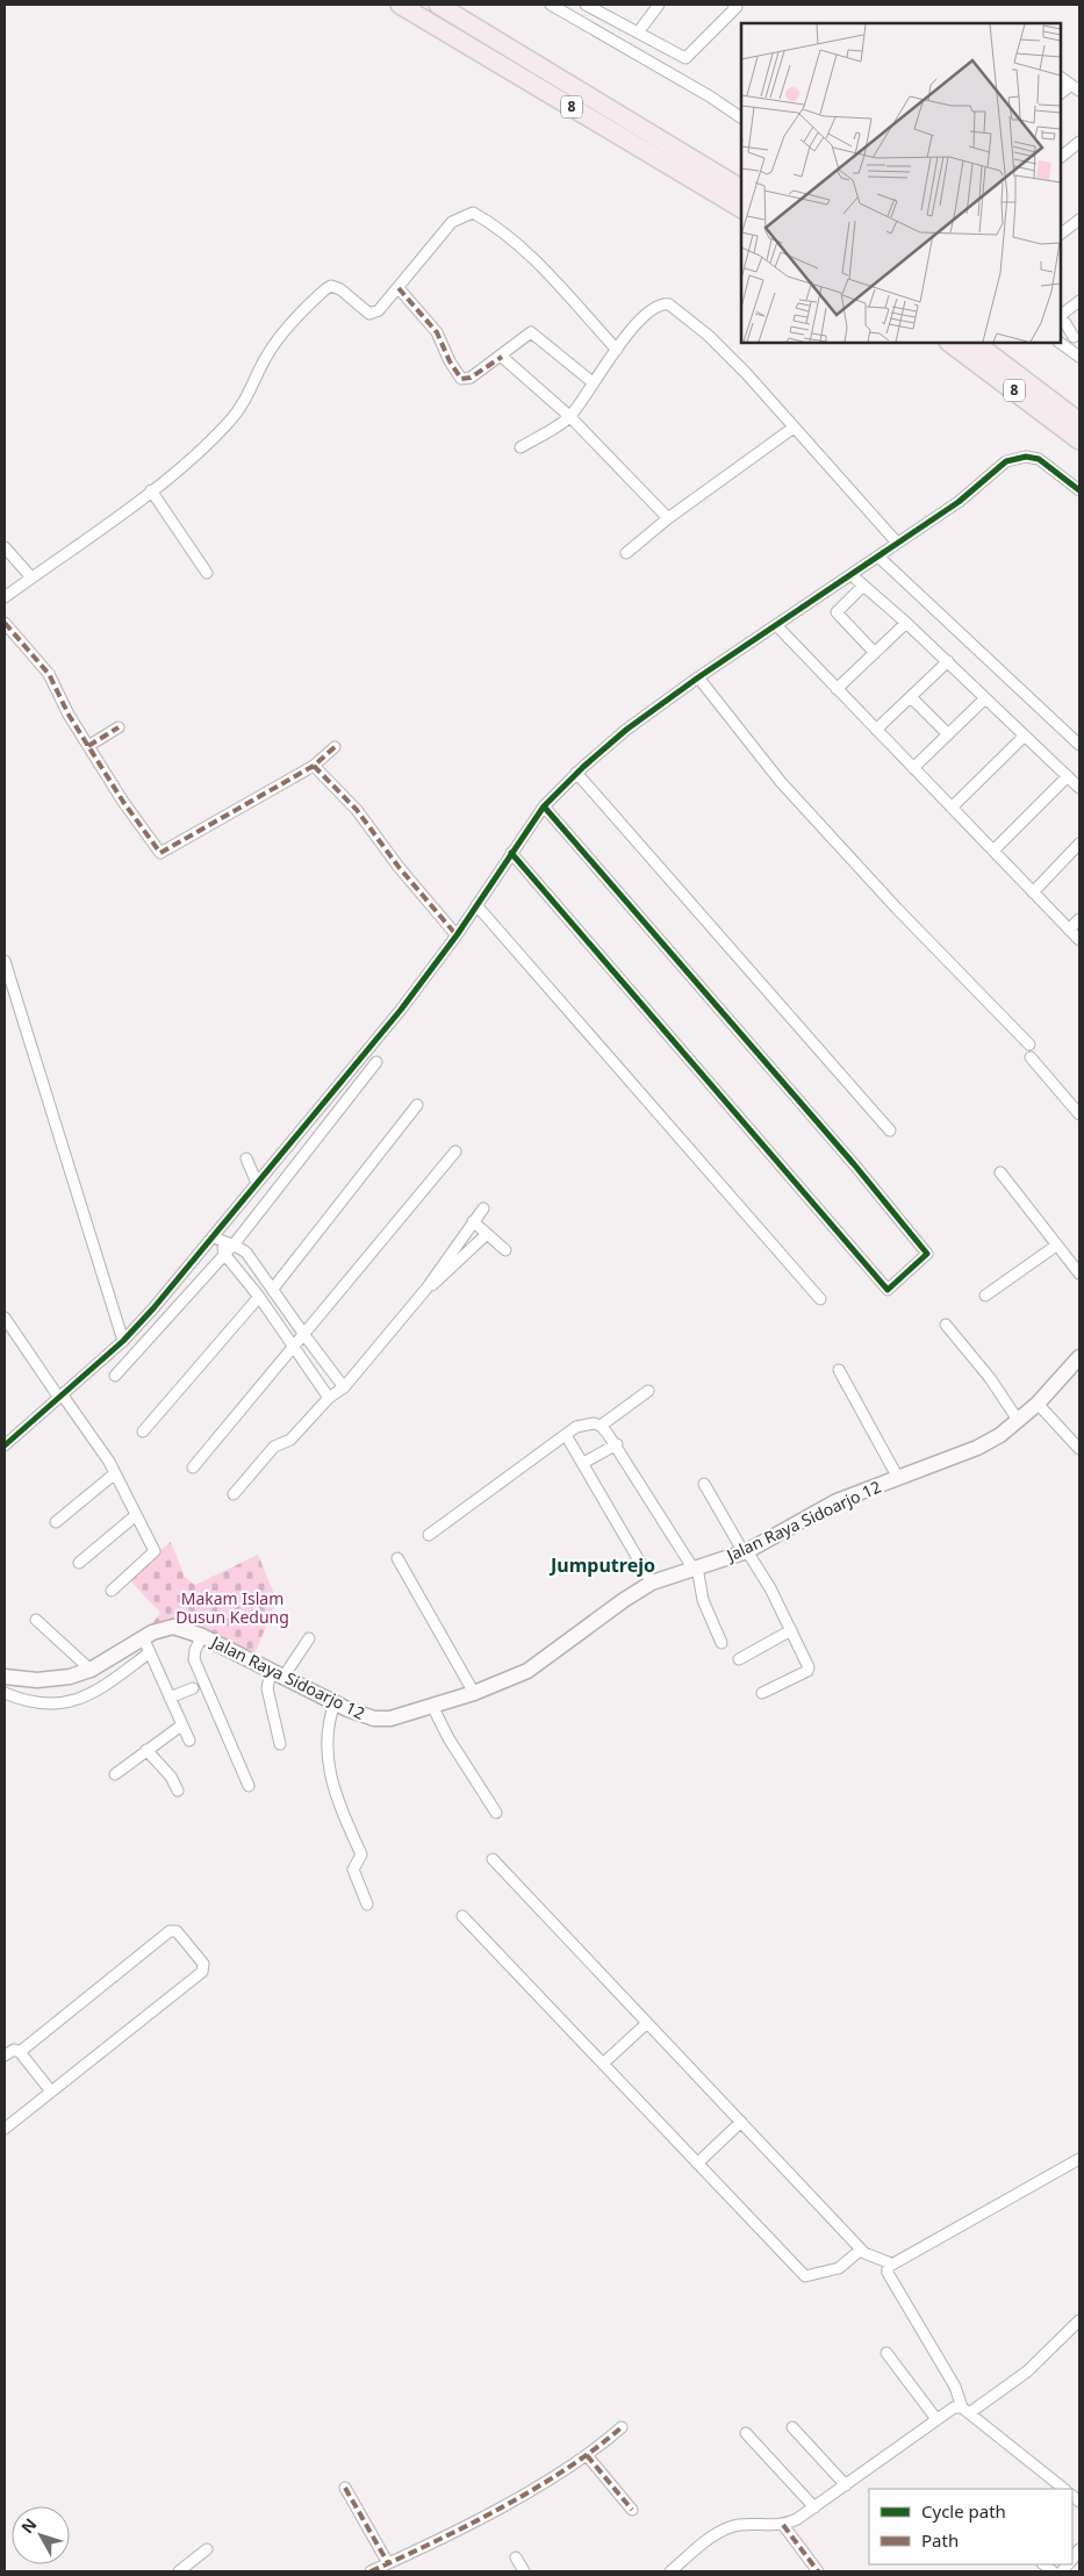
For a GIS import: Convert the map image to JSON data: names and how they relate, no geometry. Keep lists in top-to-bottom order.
{
  "streets": {
    "highway": ["8"],
    "main road": ["Jalan Raya Sidoarjo 12"]
  },
  "districts": ["Jumputrejo"],
  "parks": ["Makam Islam Dusun Kedung"],
  "legend": ["Cycle path", "Path"],
  "north": "top left"
}
